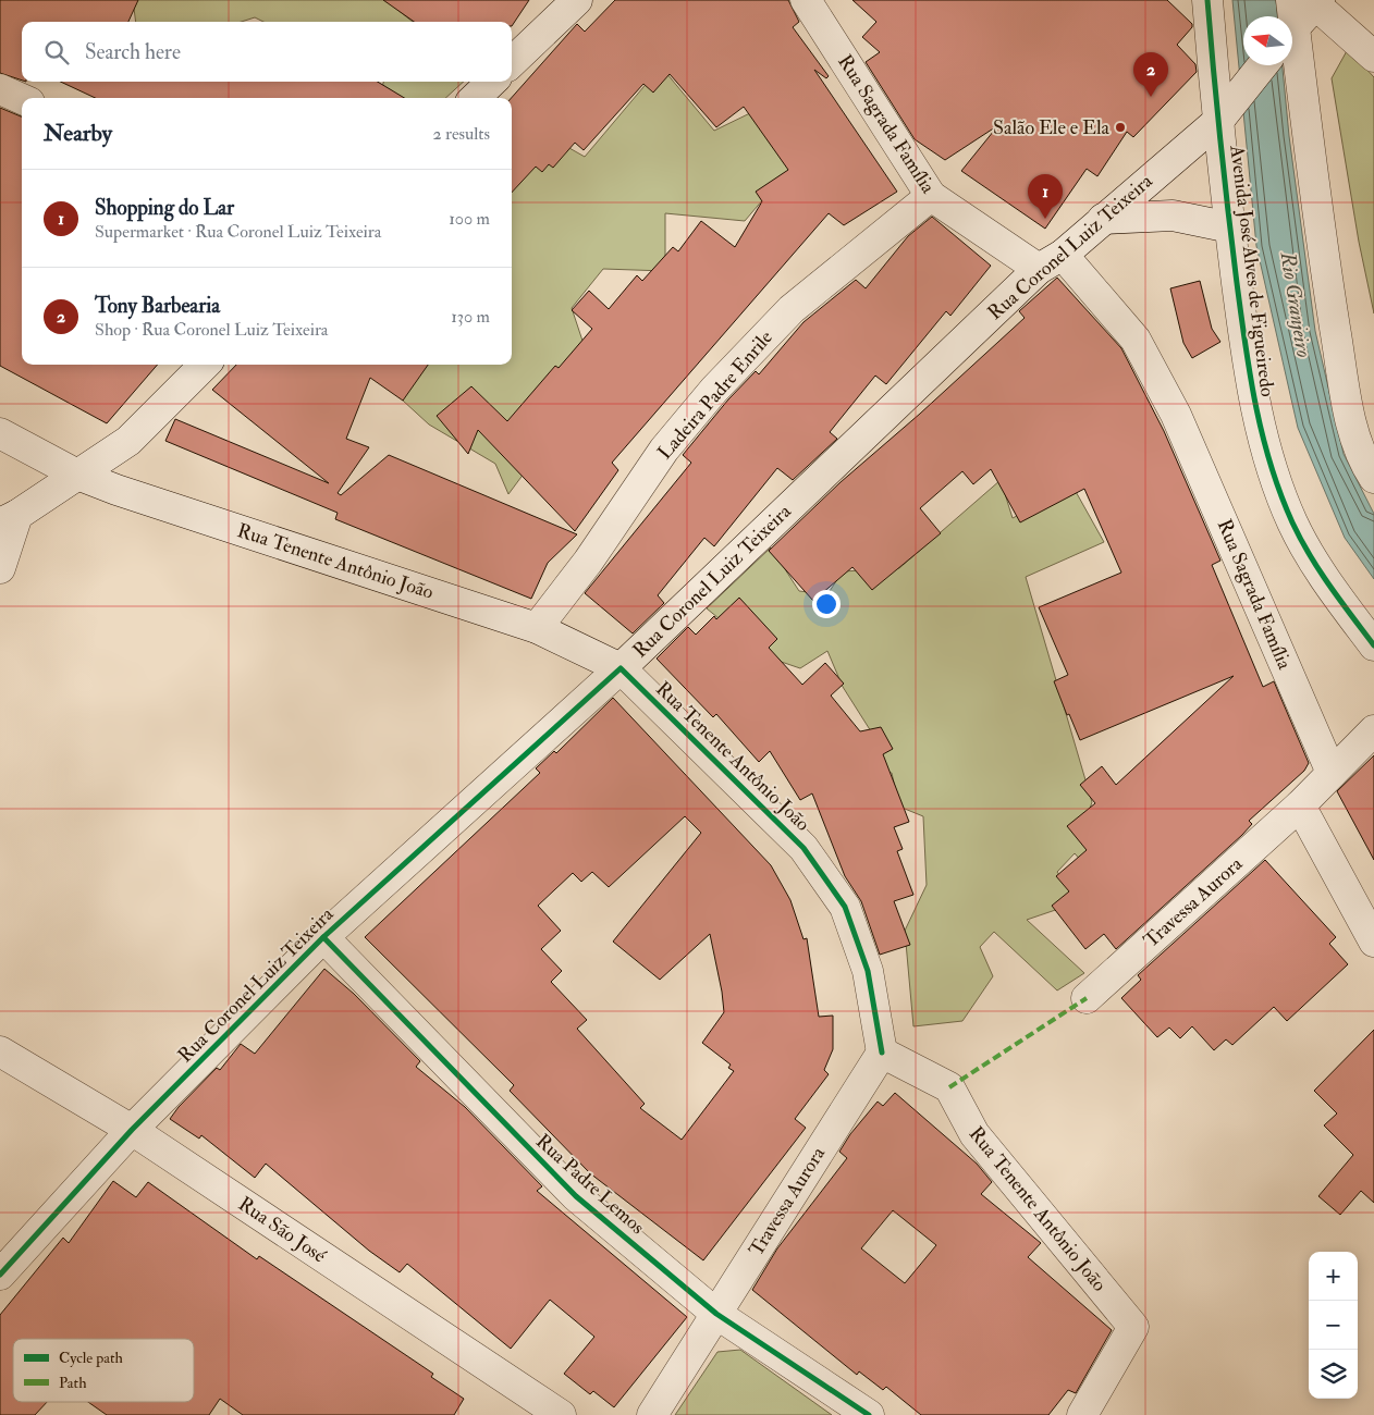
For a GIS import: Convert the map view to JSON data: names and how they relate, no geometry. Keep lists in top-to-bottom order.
{
  "streets": {
    "street": [
      "Rua Sagrada Família",
      "Rua Coronel Luiz Teixeira",
      "Avenida José Alves de Figueiredo",
      "Ladeira Padre Enrile",
      "Rua Tenente Antônio João",
      "Travessa Aurora",
      "Rua Padre Lemos",
      "Rua São José"
    ]
  },
  "crossings": [
    ["Rua Sagrada Família", "Rua Coronel Luiz Teixeira"],
    ["Rua Sagrada Família", "Ladeira Padre Enrile"],
    ["Rua Coronel Luiz Teixeira", "Avenida José Alves de Figueiredo"],
    ["Rua Coronel Luiz Teixeira", "Rua Tenente Antônio João"],
    ["Rua Coronel Luiz Teixeira", "Rua Padre Lemos"],
    ["Rua Coronel Luiz Teixeira", "Rua São José"],
    ["Ladeira Padre Enrile", "Rua Tenente Antônio João"],
    ["Rua Tenente Antônio João", "Travessa Aurora"],
    ["Travessa Aurora", "Rua Padre Lemos"]
  ],
  "water": ["Rio Granjeiro"],
  "places": ["Salão Ele e Ela"],
  "legend": ["Cycle path", "Path"],
  "north": "left",
  "page": {
    "search": "Search here",
    "pins": ["2", "1"],
    "heading": ["Nearby", "2 results"],
    "list": [
      {
        "mark": "1",
        "name": "Shopping do Lar",
        "note": "Supermarket · Rua Coronel Luiz Teixeira",
        "value": "100 m"
      },
      {
        "mark": "2",
        "name": "Tony Barbearia",
        "note": "Shop · Rua Coronel Luiz Teixeira",
        "value": "130 m"
      }
    ],
    "map_buttons": ["+", "−"]
  }
}
